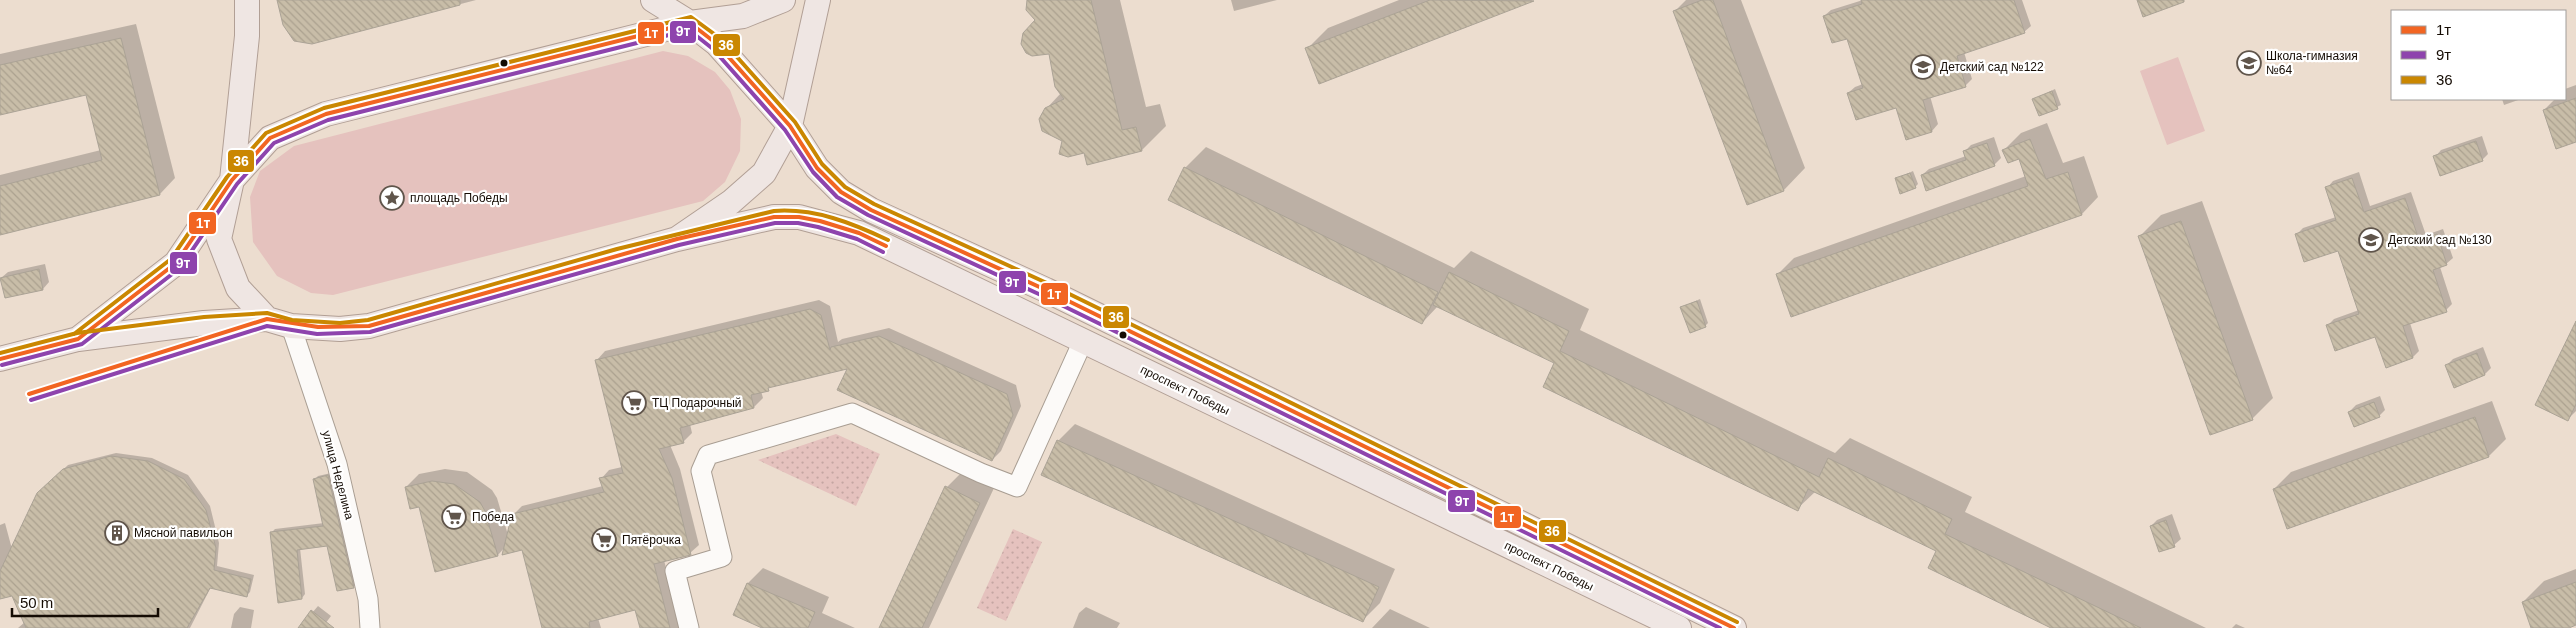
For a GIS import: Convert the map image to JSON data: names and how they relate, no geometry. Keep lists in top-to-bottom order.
{
  "streets": {
    "main road": ["проспект Победы"],
    "street": ["улица Неделина"]
  },
  "places": {
    "school or university": ["Школа-гимназия №64", "Детский сад №122", "Детский сад №130"],
    "place": ["площадь Победы"],
    "supermarket": ["ТЦ Подарочный", "Победа", "Пятёрочка"],
    "building": ["Мясной павильон"]
  },
  "lines": ["transit line 36", "transit line 1т", "transit line 9т"],
  "legend": ["1т", "9т", "36"],
  "scale_bar": "50 m"
}
